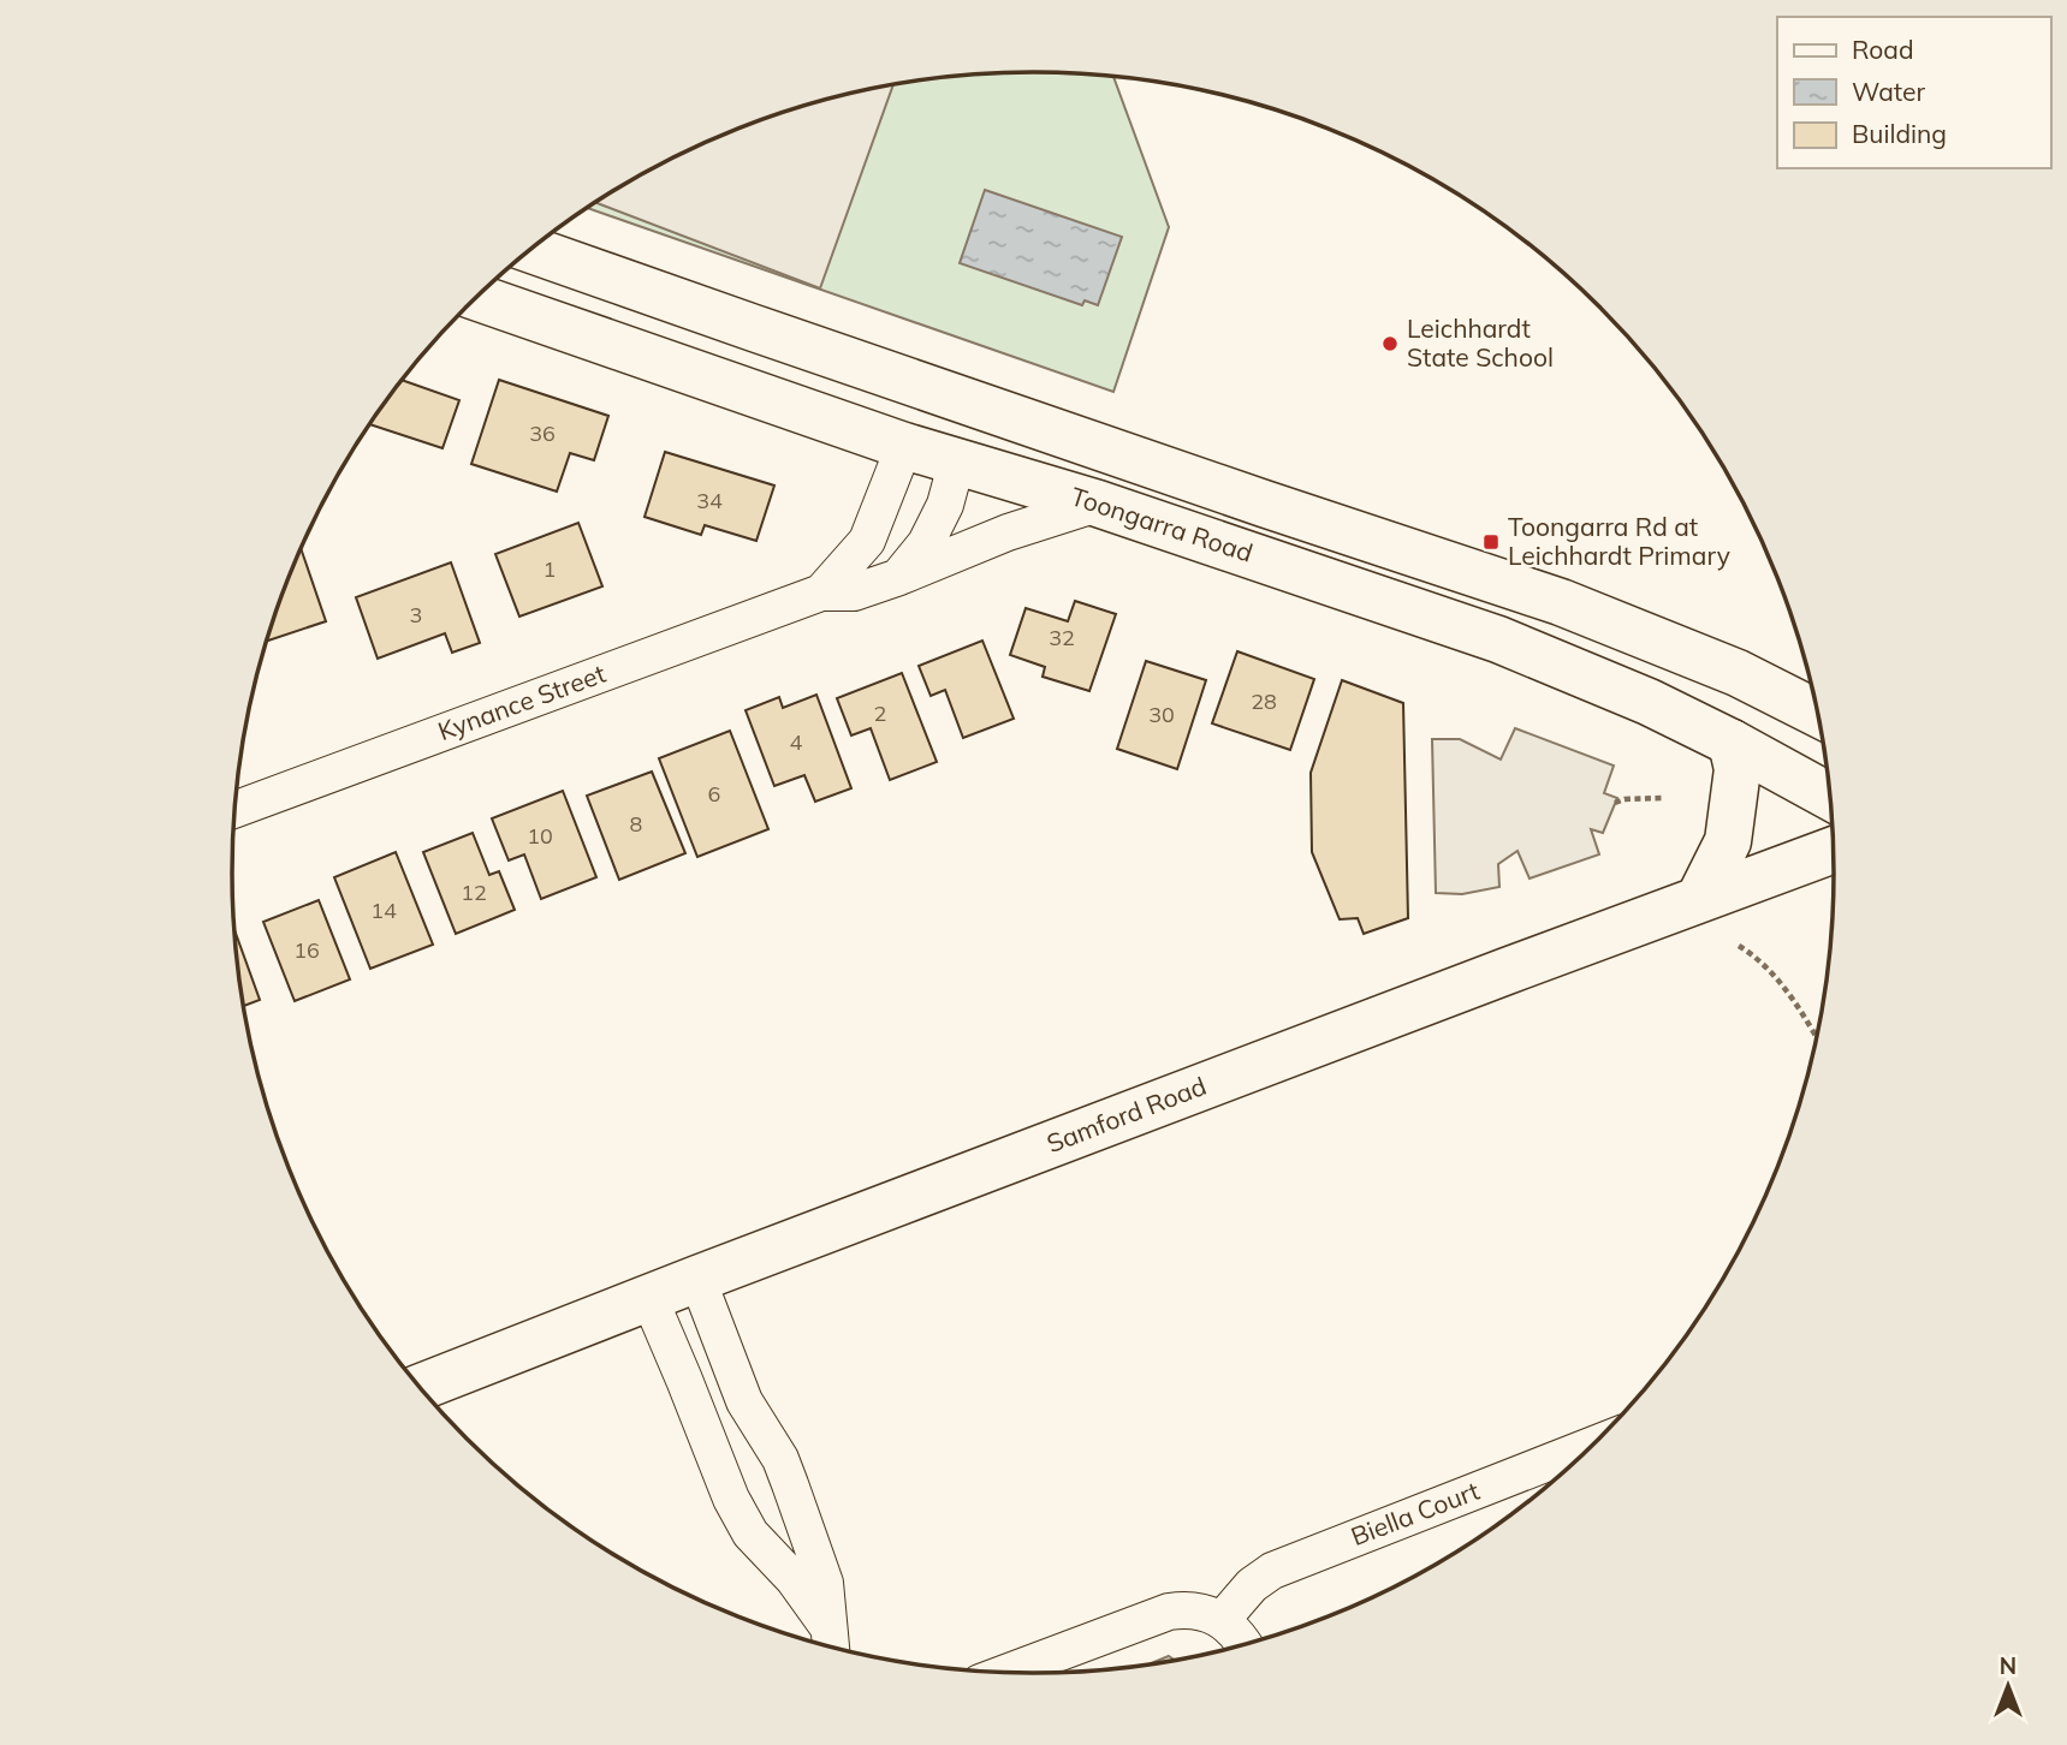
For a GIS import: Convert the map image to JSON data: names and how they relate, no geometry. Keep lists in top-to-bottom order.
{
  "streets": {
    "main road": ["Toongarra Road", "Samford Road"],
    "street": ["Kynance Street", "Biella Court"]
  },
  "places": {
    "other": ["Leichhardt State School"],
    "transit": ["Toongarra Rd at Leichhardt Primary"]
  },
  "house_numbers": [
    "36",
    "34",
    "1",
    "3",
    "32",
    "28",
    "2",
    "30",
    "4",
    "6",
    "8",
    "10",
    "12",
    "14",
    "16"
  ],
  "legend": ["Road", "Water", "Building"],
  "north": "top"
}
